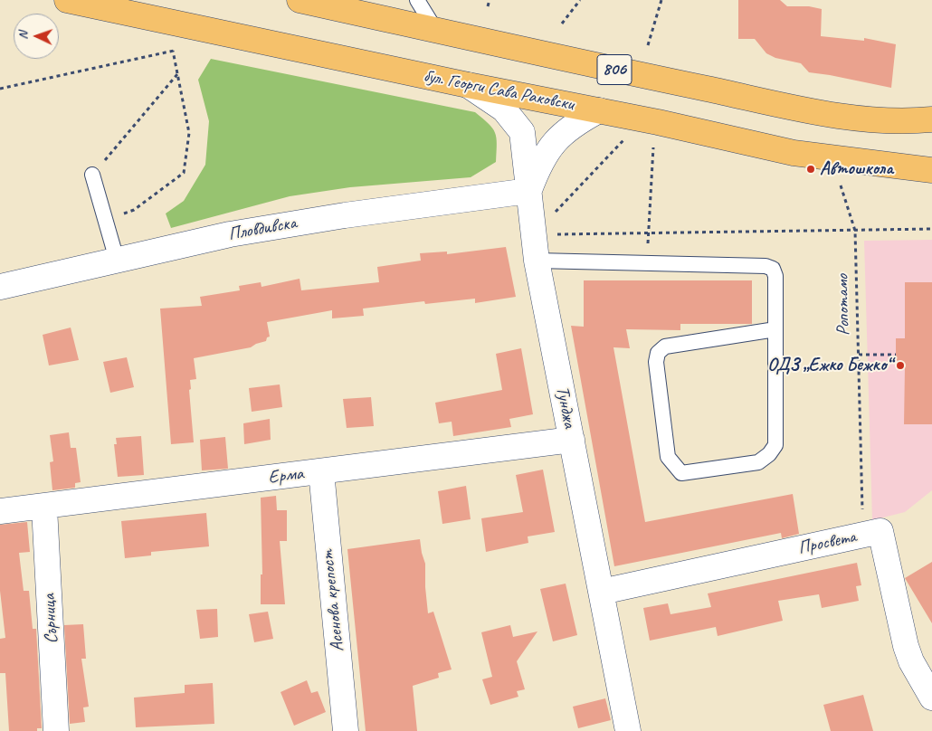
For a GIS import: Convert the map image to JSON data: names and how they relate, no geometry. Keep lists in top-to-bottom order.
{
  "streets": {
    "main road": ["806", "бул. Георги Сава Раковски"],
    "street": [
      "Пловдивска",
      "Тунджа",
      "Ерма",
      "Просвета",
      "Асенова крепост",
      "Сърница"
    ],
    "path": ["Ропотамо"]
  },
  "crossings": [
    ["бул. Георги Сава Раковски", "Тунджа"],
    ["Пловдивска", "Тунджа"],
    ["Ропотамо", "Просвета"],
    ["Тунджа", "Ерма"],
    ["Тунджа", "Просвета"],
    ["Ерма", "Асенова крепост"],
    ["Ерма", "Сърница"]
  ],
  "places": ["Автошкола", "ОДЗ „Ежко Бежко“"],
  "north": "left"
}
